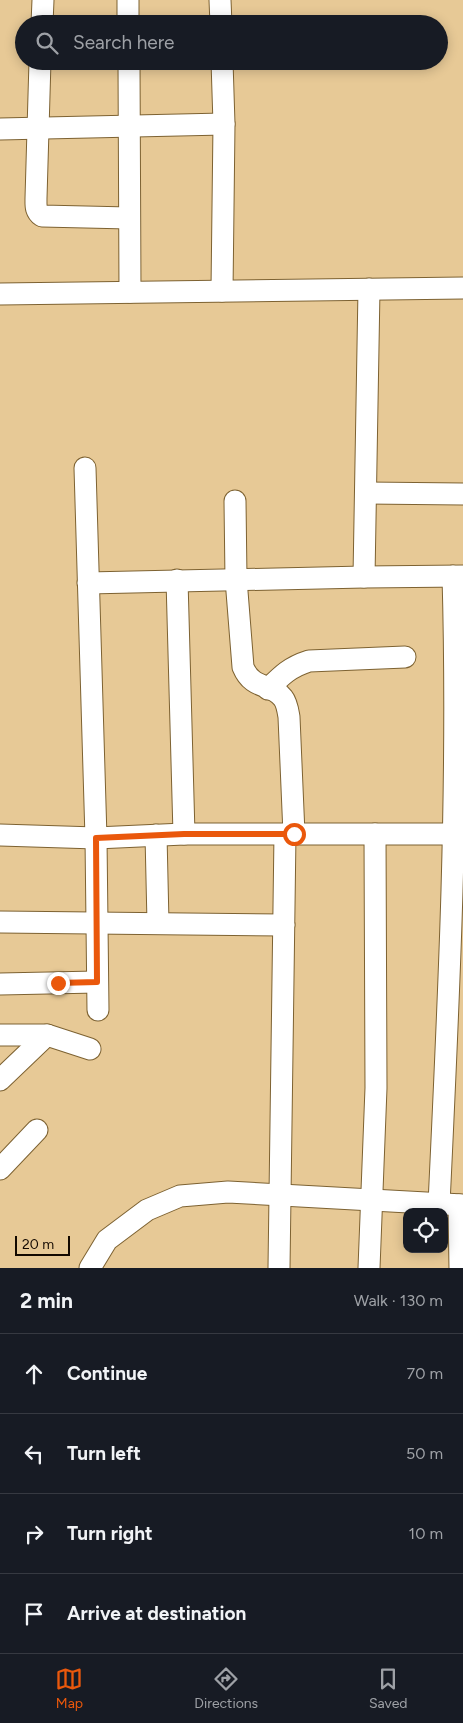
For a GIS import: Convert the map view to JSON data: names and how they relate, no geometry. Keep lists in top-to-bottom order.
{
  "scale_bar": "20 m",
  "page": {
    "search": "Search here",
    "scale": "20 m",
    "heading": ["2 min", "Walk · 130 m"],
    "list": [
      ["Continue", "70 m"],
      ["Turn left", "50 m"],
      ["Turn right", "10 m"],
      "Arrive at destination"
    ],
    "nav": ["Map", "Directions", "Saved"]
  }
}
